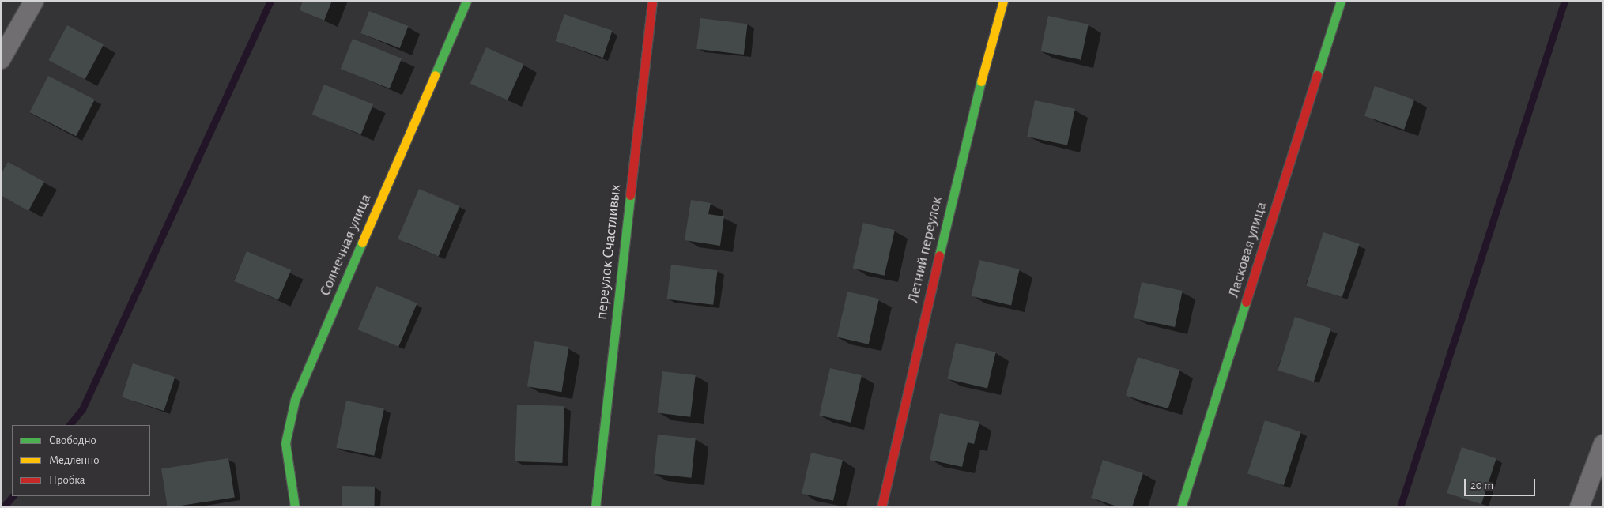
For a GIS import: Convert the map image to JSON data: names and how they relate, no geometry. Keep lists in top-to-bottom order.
{
  "streets": {
    "street": [
      "Солнечная улица",
      "Летний переулок",
      "Ласковая улица",
      "переулок Счастливых"
    ]
  },
  "legend": ["Свободно", "Медленно", "Пробка"],
  "scale_bar": "20 m"
}
